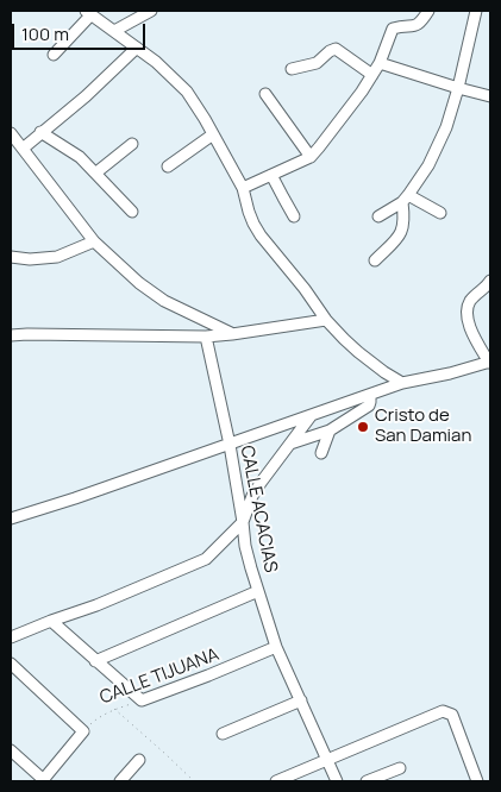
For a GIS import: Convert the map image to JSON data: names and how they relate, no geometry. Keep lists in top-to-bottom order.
{
  "streets": {
    "street": ["CALLE ACACIAS", "CALLE TIJUANA"]
  },
  "crossings": [
    ["CALLE ACACIAS", "CALLE TIJUANA"]
  ],
  "places": ["Cristo de San Damian"],
  "scale_bar": "100 m"
}
